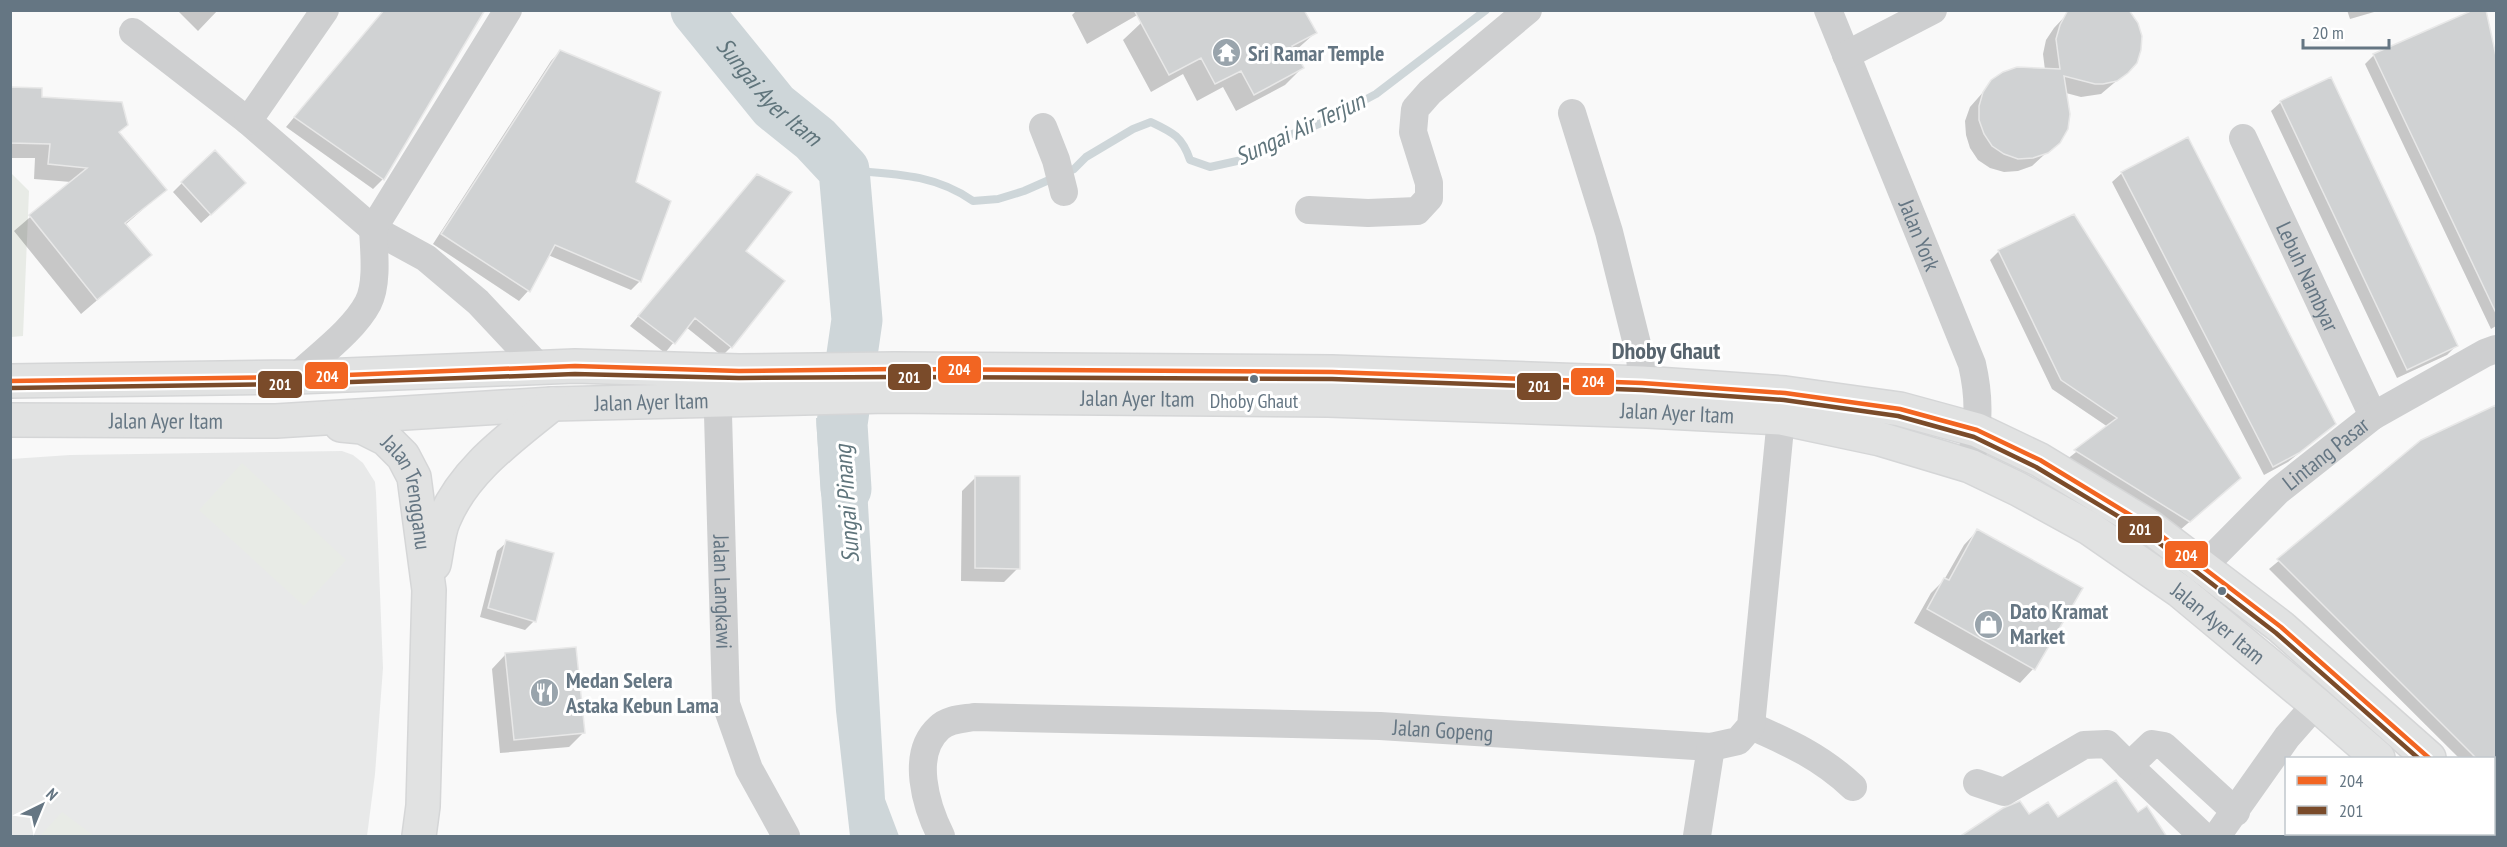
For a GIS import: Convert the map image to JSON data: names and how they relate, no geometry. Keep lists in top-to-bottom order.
{
  "streets": {
    "main road": ["Jalan Ayer Itam", "Jalan Trengganu"],
    "street": [
      "Jalan York",
      "Lebuh Nambyar",
      "Lintang Pasar",
      "Jalan Langkawi",
      "Jalan Gopeng"
    ]
  },
  "crossings": [
    ["Jalan York", "Jalan Ayer Itam"],
    ["Lebuh Nambyar", "Lintang Pasar"],
    ["Jalan Ayer Itam", "Lintang Pasar"],
    ["Jalan Ayer Itam", "Jalan Trengganu"],
    ["Jalan Ayer Itam", "Jalan Langkawi"]
  ],
  "districts": ["Dhoby Ghaut"],
  "water": ["Sungai Ayer Itam", "Sungai Air Terjun", "Sungai Pinang"],
  "places": {
    "temple": ["Sri Ramar Temple"],
    "other": ["Dhoby Ghaut"],
    "shop": ["Dato Kramat Market"],
    "restaurant": ["Medan Selera Astaka Kebun Lama"]
  },
  "lines": ["transit line 204", "transit line 201"],
  "legend": ["204", "201"],
  "scale_bar": "20 m",
  "north": "top right"
}
